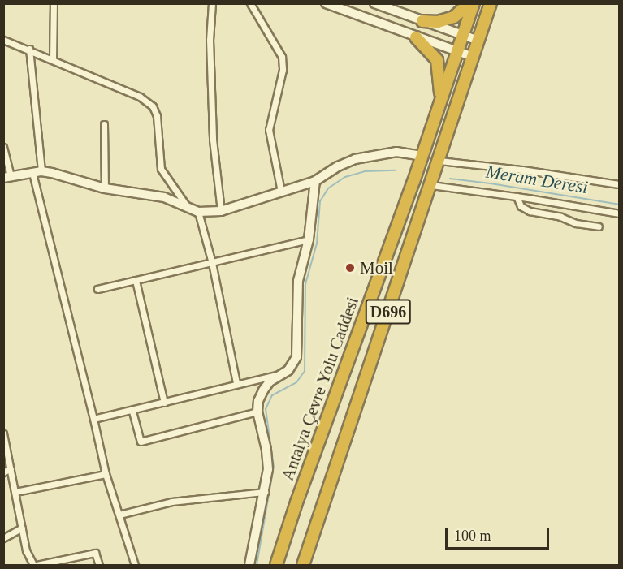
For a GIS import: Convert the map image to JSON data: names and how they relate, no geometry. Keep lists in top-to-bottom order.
{
  "streets": {
    "highway": ["D696", "Antalya Çevre Yolu Caddesi"]
  },
  "water": ["Meram Deresi"],
  "places": ["Moil"],
  "scale_bar": "100 m"
}
